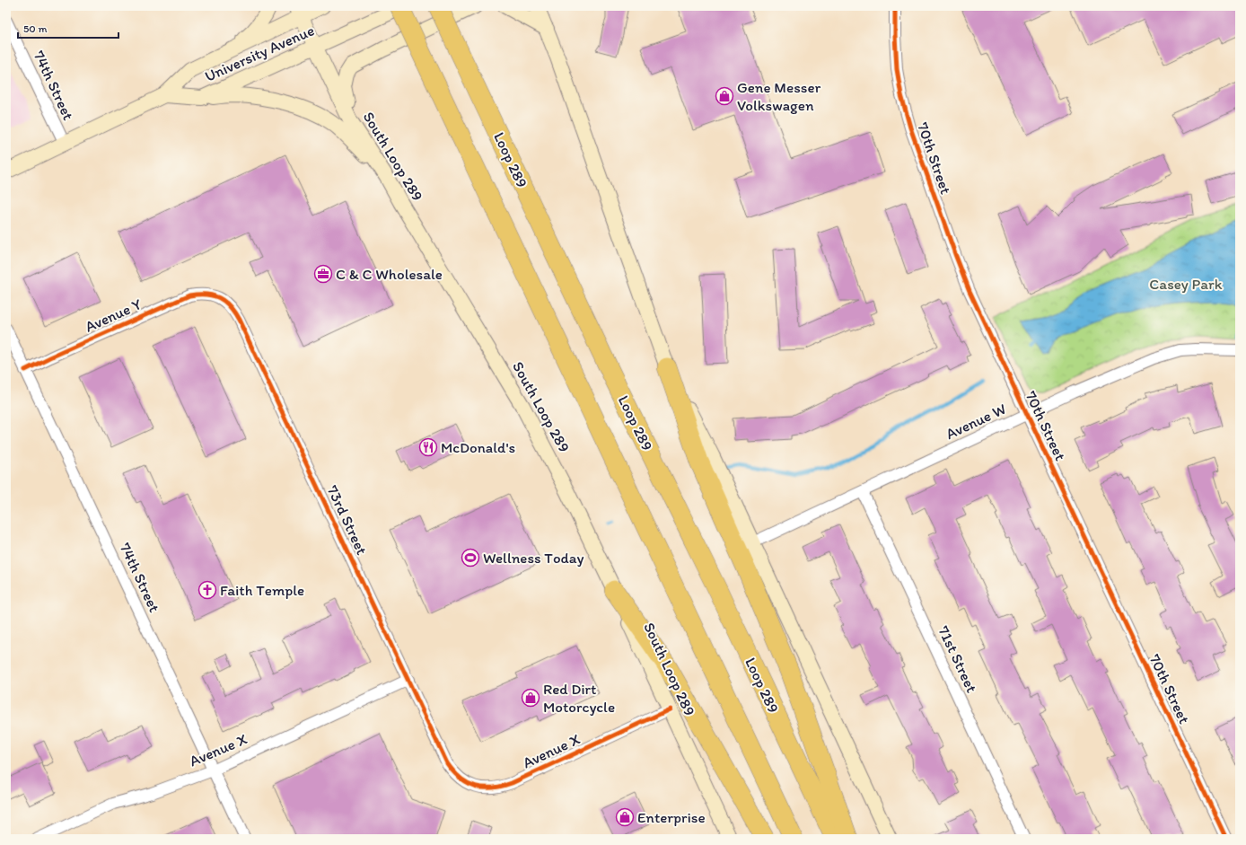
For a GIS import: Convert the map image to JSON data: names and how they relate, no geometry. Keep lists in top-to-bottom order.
{
  "streets": {
    "highway": ["Loop 289"],
    "main road": ["University Avenue", "South Loop 289"],
    "street": [
      "74th Street",
      "70th Street",
      "Avenue Y",
      "Avenue W",
      "73rd Street",
      "71st Street",
      "Avenue X"
    ]
  },
  "crossings": [
    ["University Avenue", "74th Street"],
    ["University Avenue", "South Loop 289"],
    ["74th Street", "Avenue Y"],
    ["74th Street", "Avenue X"],
    ["South Loop 289", "Avenue X"],
    ["70th Street", "Avenue W"],
    ["Avenue Y", "73rd Street"],
    ["Avenue W", "71st Street"],
    ["73rd Street", "Avenue X"]
  ],
  "parks": ["Casey Park"],
  "places": {
    "shop": ["Gene Messer Volkswagen", "Red Dirt Motorcycle", "Enterprise"],
    "office": ["C & C Wholesale"],
    "restaurant": ["McDonald's"],
    "sports": ["Wellness Today"],
    "church": ["Faith Temple"]
  },
  "scale_bar": "50 m"
}
